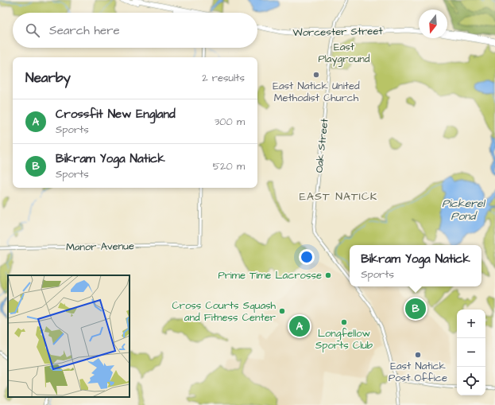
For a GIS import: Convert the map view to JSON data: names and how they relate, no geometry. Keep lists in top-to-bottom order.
{
  "streets": {
    "highway": ["Worcester Street"],
    "main road": ["Oak Street", "Manor Avenue"]
  },
  "crossings": [
    ["Worcester Street", "Oak Street"]
  ],
  "districts": ["EAST NATICK"],
  "water": ["Pickerel Pond"],
  "parks": ["East Playground"],
  "places": [
    "East Natick United Methodist Church",
    "Prime Time Lacrosse",
    "Cross Courts Squash and Fitness Center",
    "Longfellow Sports Club",
    "East Natick Post Office"
  ],
  "north": "bottom",
  "page": {
    "search": "Search here",
    "heading": ["Nearby", "2 results"],
    "list": [
      {
        "mark": "A",
        "name": "Crossfit New England",
        "note": "Sports",
        "value": "300 m"
      },
      {
        "mark": "B",
        "name": "Bikram Yoga Natick",
        "note": "Sports",
        "value": "520 m"
      }
    ],
    "popup": ["Bikram Yoga Natick", "Sports"],
    "pins": ["B", "A"],
    "map_buttons": ["+", "−"]
  }
}
